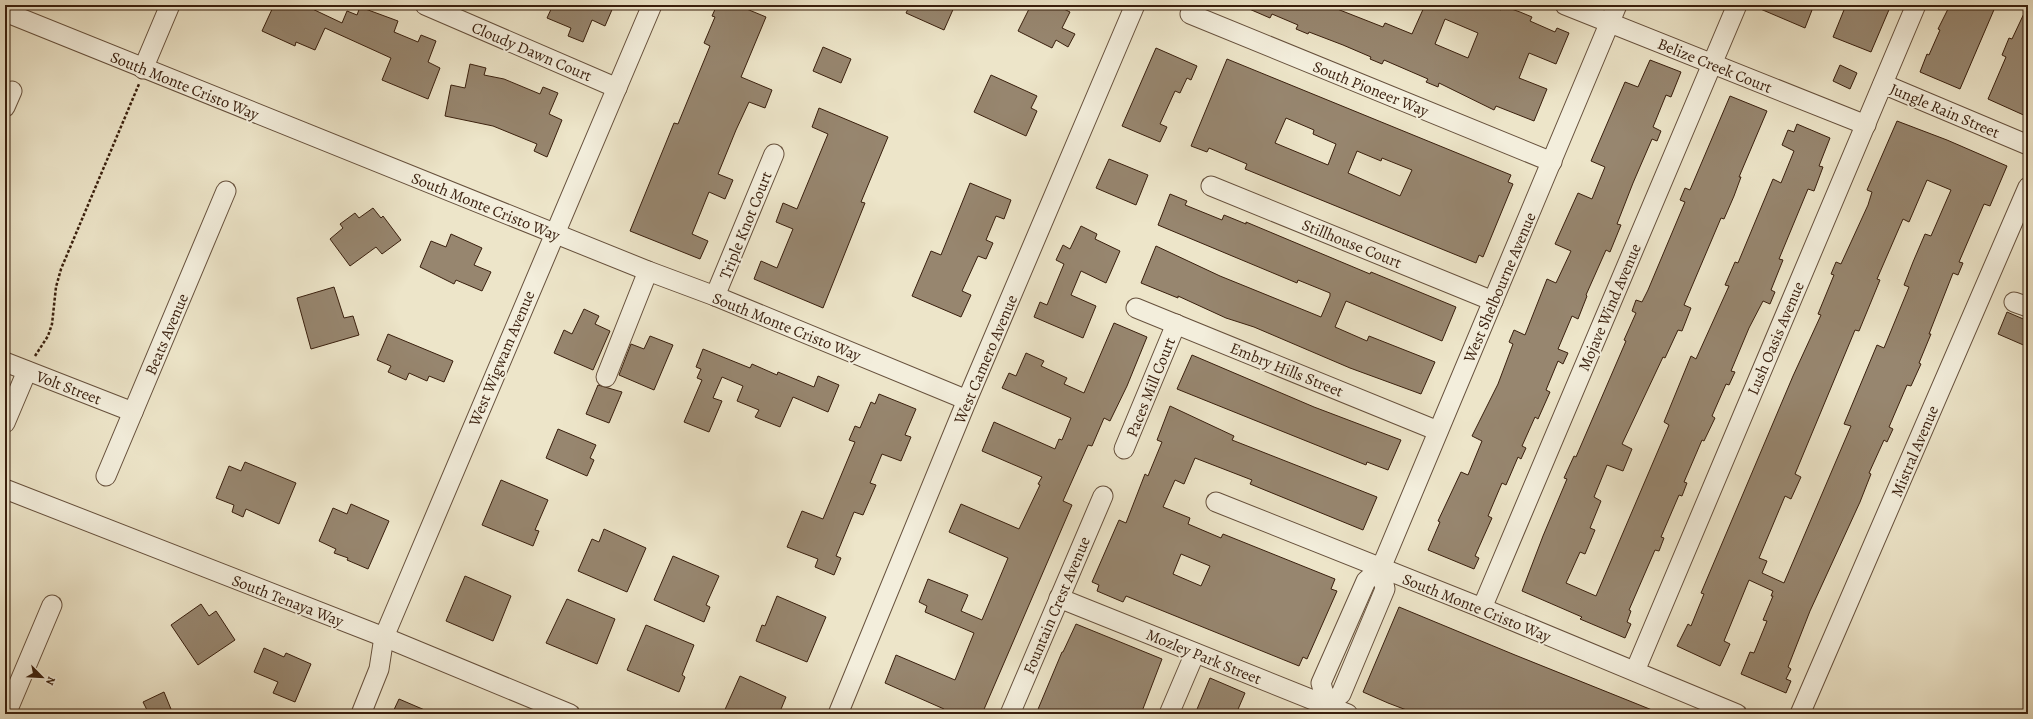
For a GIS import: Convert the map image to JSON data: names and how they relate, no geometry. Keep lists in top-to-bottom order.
{
  "streets": {
    "street": [
      "Cloudy Dawn Court",
      "Belize Creek Court",
      "South Monte Cristo Way",
      "South Pioneer Way",
      "Jungle Rain Street",
      "Triple Knot Court",
      "Stillhouse Court",
      "West Shelbourne Avenue",
      "Mojave Wind Avenue",
      "Beats Avenue",
      "Lush Oasis Avenue",
      "West Wigwam Avenue",
      "West Camero Avenue",
      "Embry Hills Street",
      "Volt Street",
      "Paces Mill Court",
      "Mistral Avenue",
      "South Tenaya Way",
      "Fountain Crest Avenue",
      "Mozley Park Street"
    ]
  },
  "crossings": [
    ["Cloudy Dawn Court", "West Wigwam Avenue"],
    ["Belize Creek Court", "West Shelbourne Avenue"],
    ["Belize Creek Court", "Mojave Wind Avenue"],
    ["Belize Creek Court", "Lush Oasis Avenue"],
    ["South Monte Cristo Way", "Triple Knot Court"],
    ["South Monte Cristo Way", "West Shelbourne Avenue"],
    ["South Monte Cristo Way", "Mojave Wind Avenue"],
    ["South Monte Cristo Way", "Lush Oasis Avenue"],
    ["South Monte Cristo Way", "West Wigwam Avenue"],
    ["South Monte Cristo Way", "West Camero Avenue"],
    ["South Pioneer Way", "West Shelbourne Avenue"],
    ["Jungle Rain Street", "Lush Oasis Avenue"],
    ["Stillhouse Court", "West Shelbourne Avenue"],
    ["West Shelbourne Avenue", "Embry Hills Street"],
    ["Beats Avenue", "Volt Street"],
    ["West Wigwam Avenue", "South Tenaya Way"],
    ["Embry Hills Street", "Paces Mill Court"],
    ["Fountain Crest Avenue", "Mozley Park Street"]
  ],
  "north": "bottom right"
}
